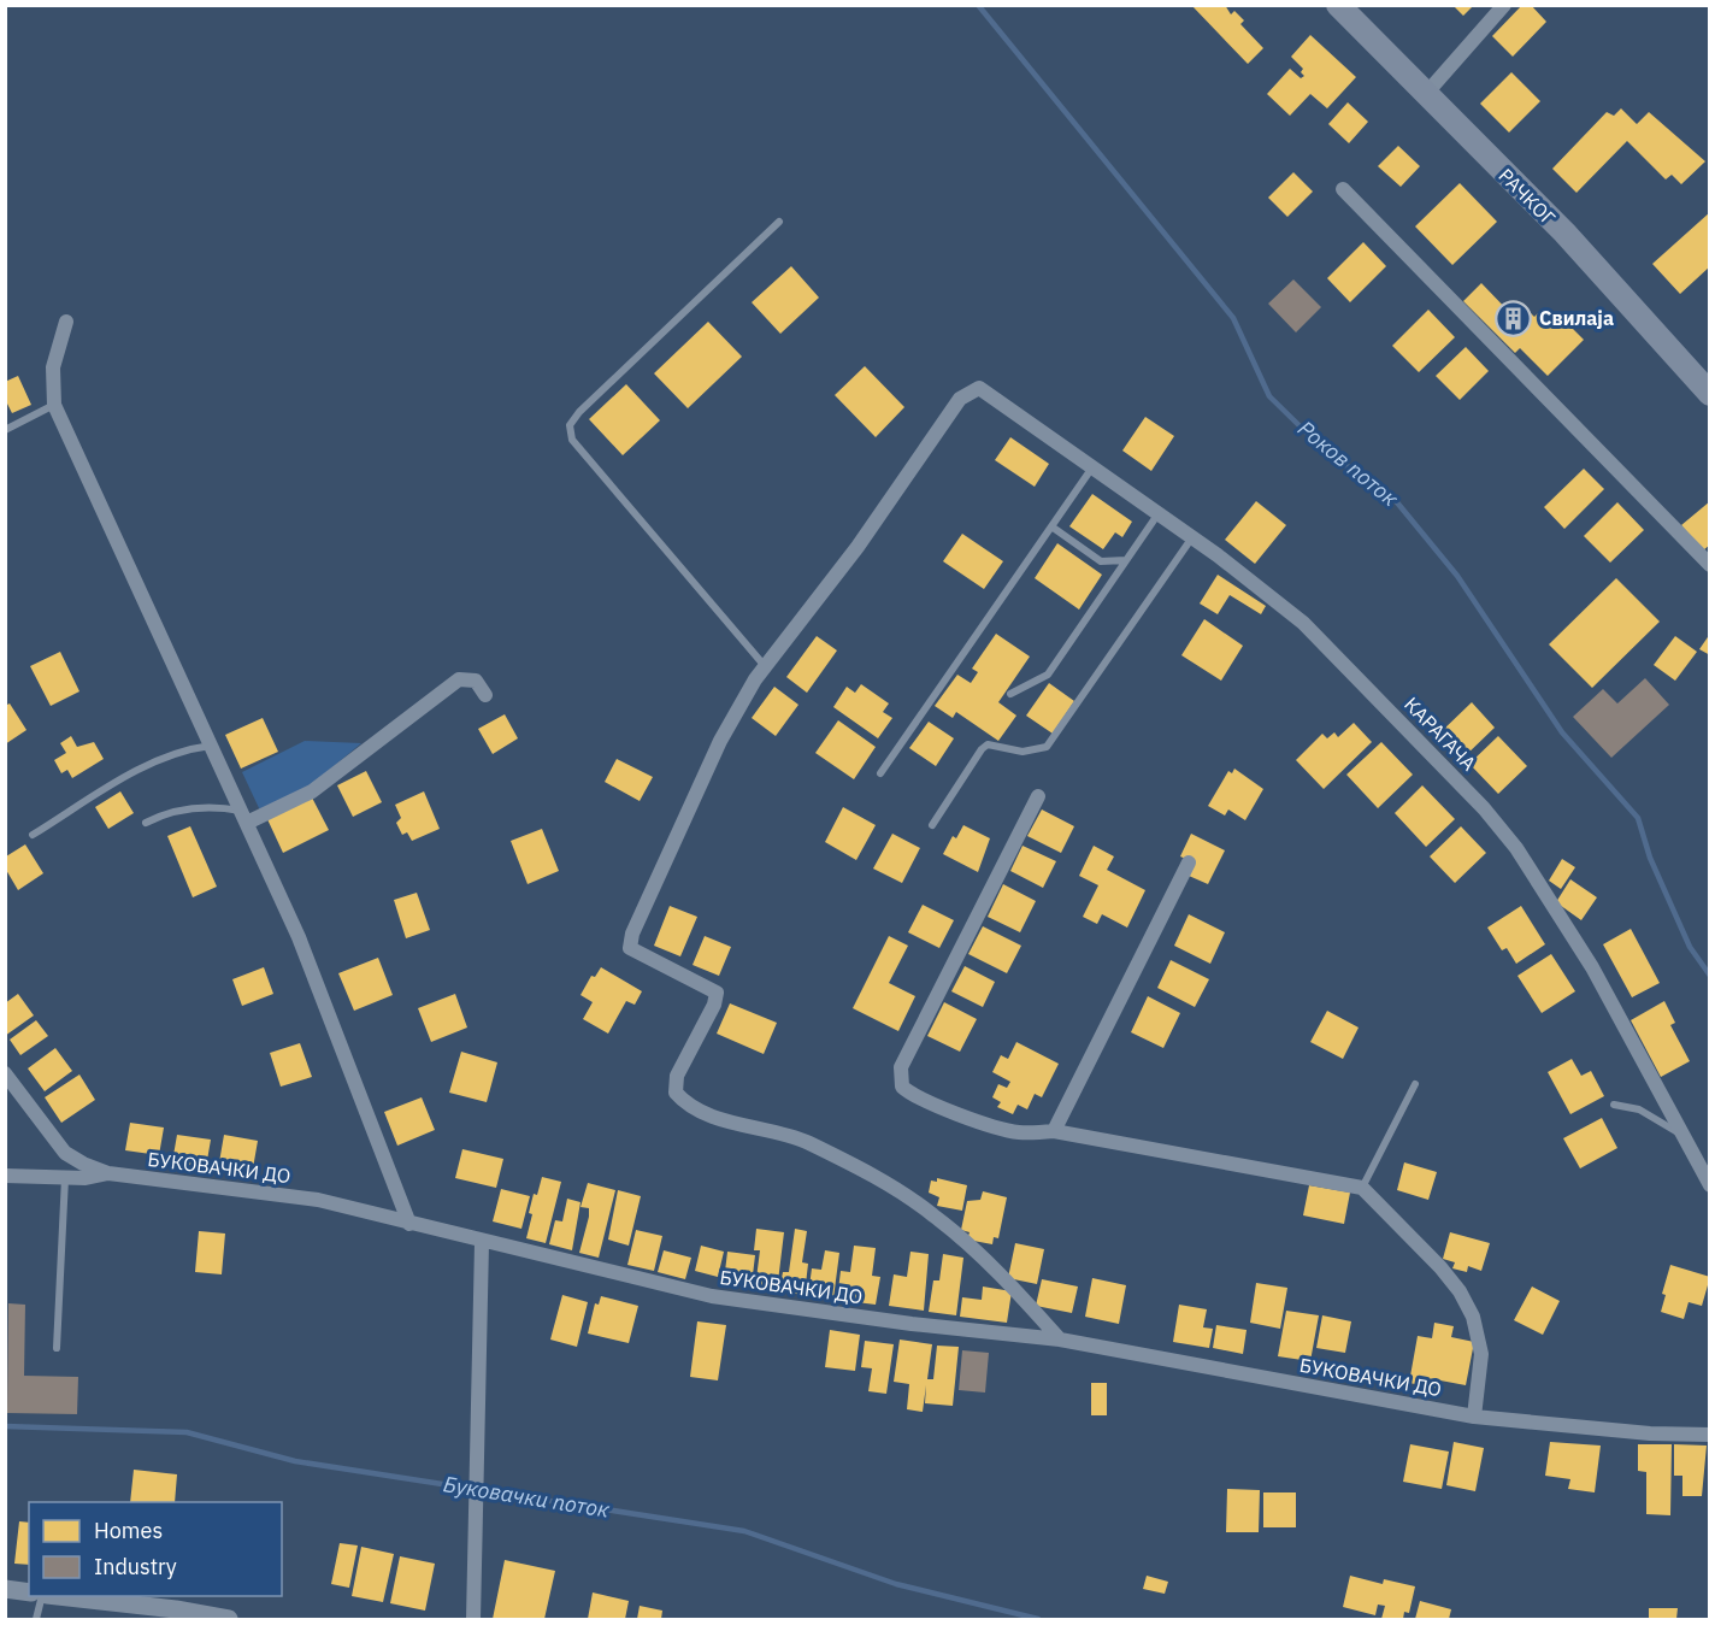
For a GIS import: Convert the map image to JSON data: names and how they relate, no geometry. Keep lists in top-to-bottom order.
{
  "streets": {
    "main road": ["РАЧКОГ"],
    "street": ["КАРАГАЧА", "БУКОВАЧКИ ДО"]
  },
  "water": ["Роков поток", "Буковачки поток"],
  "places": {
    "building": ["Свилаја"]
  },
  "legend": ["Homes", "Industry"]
}
